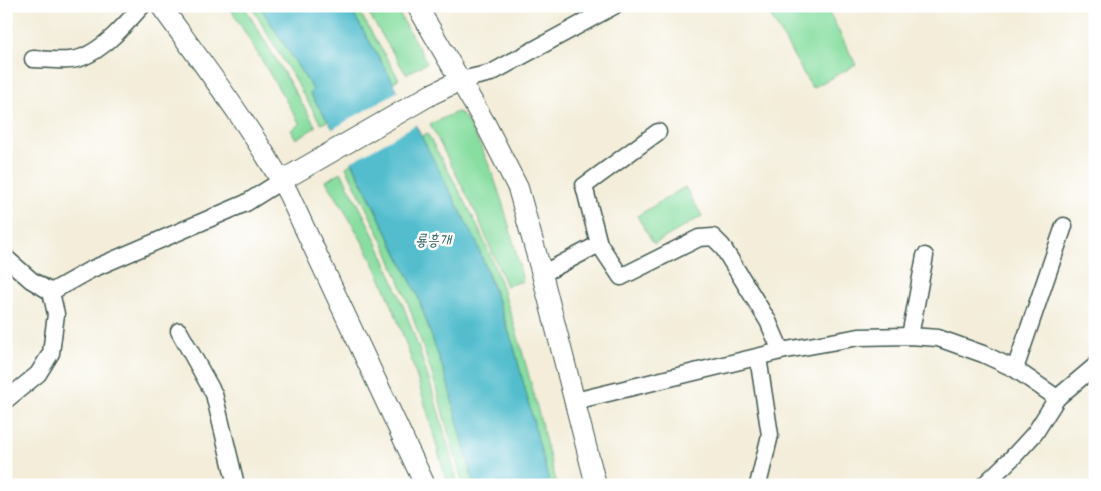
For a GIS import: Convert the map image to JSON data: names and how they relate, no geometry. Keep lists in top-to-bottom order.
{
  "water": ["룡흥개"]
}
